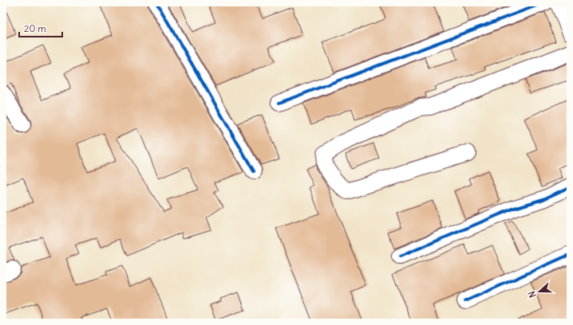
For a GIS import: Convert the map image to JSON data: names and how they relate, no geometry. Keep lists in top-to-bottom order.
{
  "scale_bar": "20 m",
  "north": "left"
}
